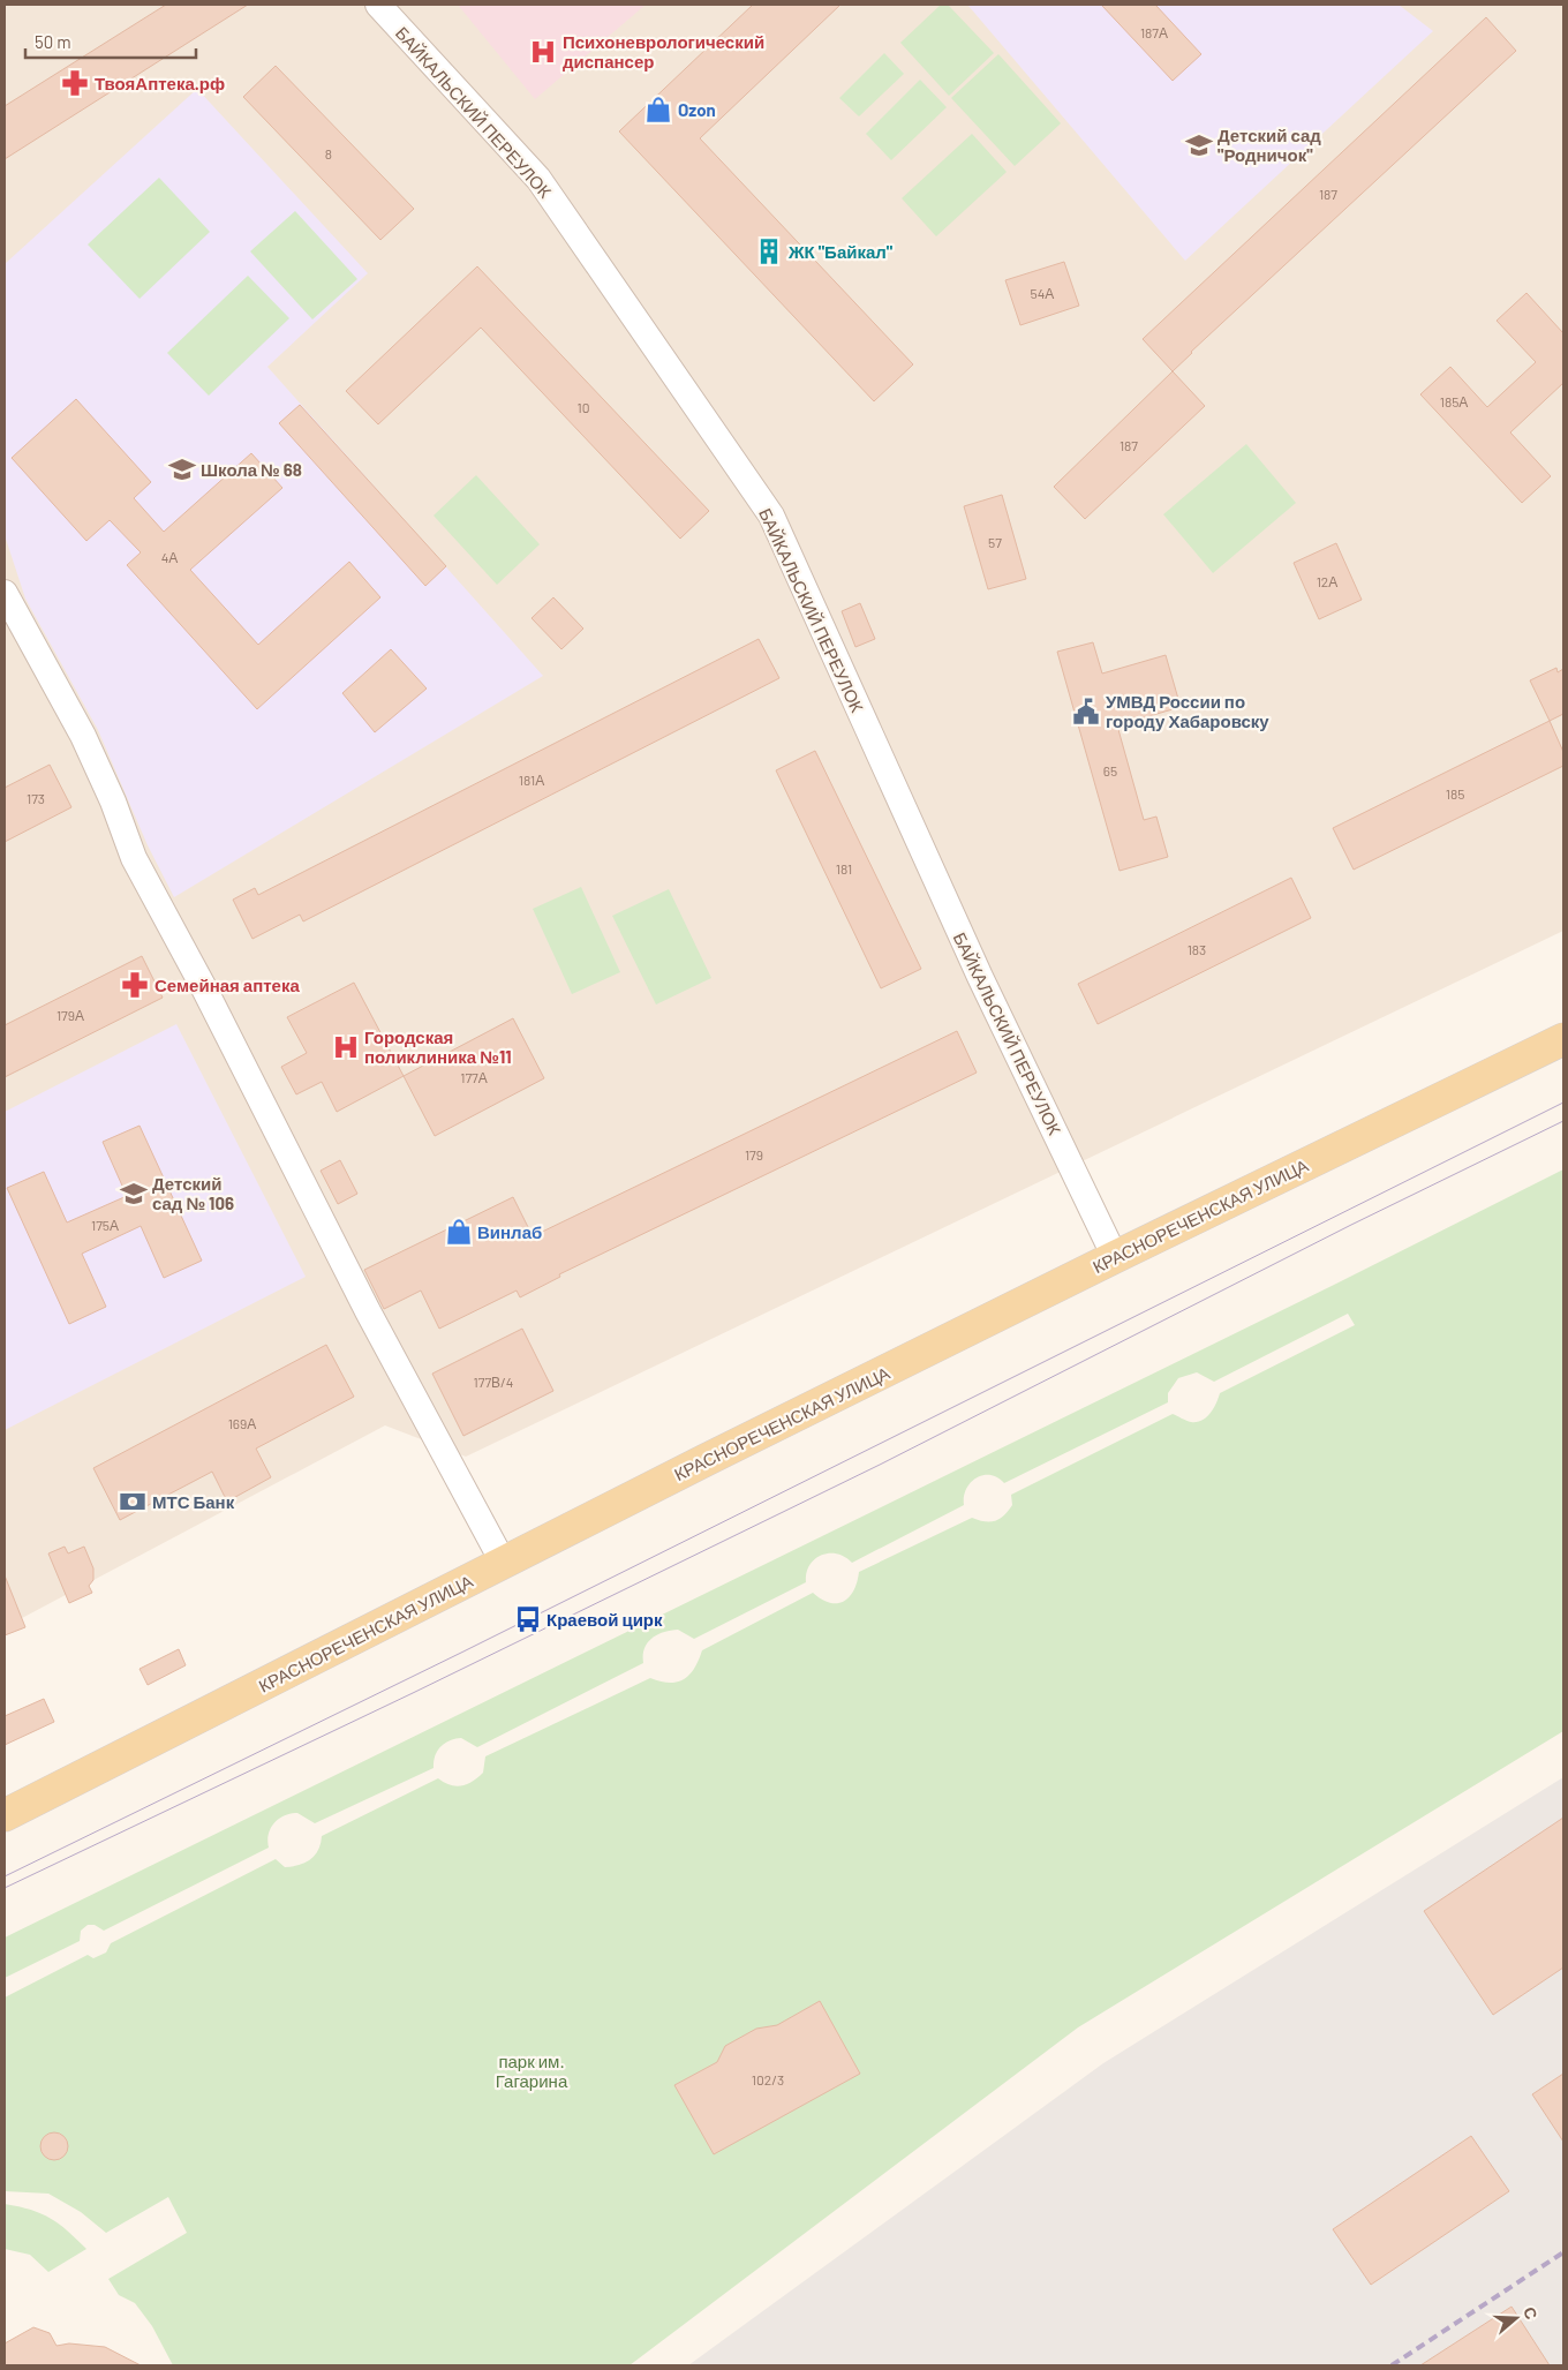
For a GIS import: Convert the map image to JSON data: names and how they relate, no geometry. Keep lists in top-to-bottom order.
{
  "streets": {
    "main road": ["КРАСНОРЕЧЕНСКАЯ УЛИЦА"],
    "street": ["БАЙКАЛЬСКИЙ ПЕРЕУЛОК"]
  },
  "crossings": [
    ["БАЙКАЛЬСКИЙ ПЕРЕУЛОК", "КРАСНОРЕЧЕНСКАЯ УЛИЦА"]
  ],
  "parks": ["парк им. Гагарина"],
  "places": {
    "hospital": ["Психоневрологический диспансер", "Городская поликлиника №11"],
    "pharmacy": ["ТвояАптека.рф", "Семейная аптека"],
    "shop": ["Ozon", "Винлаб"],
    "school or university": ["Детский сад \"Родничок\"", "Школа № 68", "Детский сад № 106"],
    "building": ["ЖК \"Байкал\""],
    "public building": ["УМВД России по городу Хабаровску"],
    "bank": ["МТС Банк"],
    "bus stop": ["Краевой цирк"]
  },
  "house_numbers": [
    "187А",
    "8",
    "187",
    "54А",
    "185А",
    "10",
    "187",
    "57",
    "4А",
    "12А",
    "65",
    "181А",
    "185",
    "173",
    "181",
    "183",
    "179А",
    "177А",
    "179",
    "175А",
    "177В/4",
    "169А",
    "102/3"
  ],
  "scale_bar": "50 m",
  "north": "right"
}
